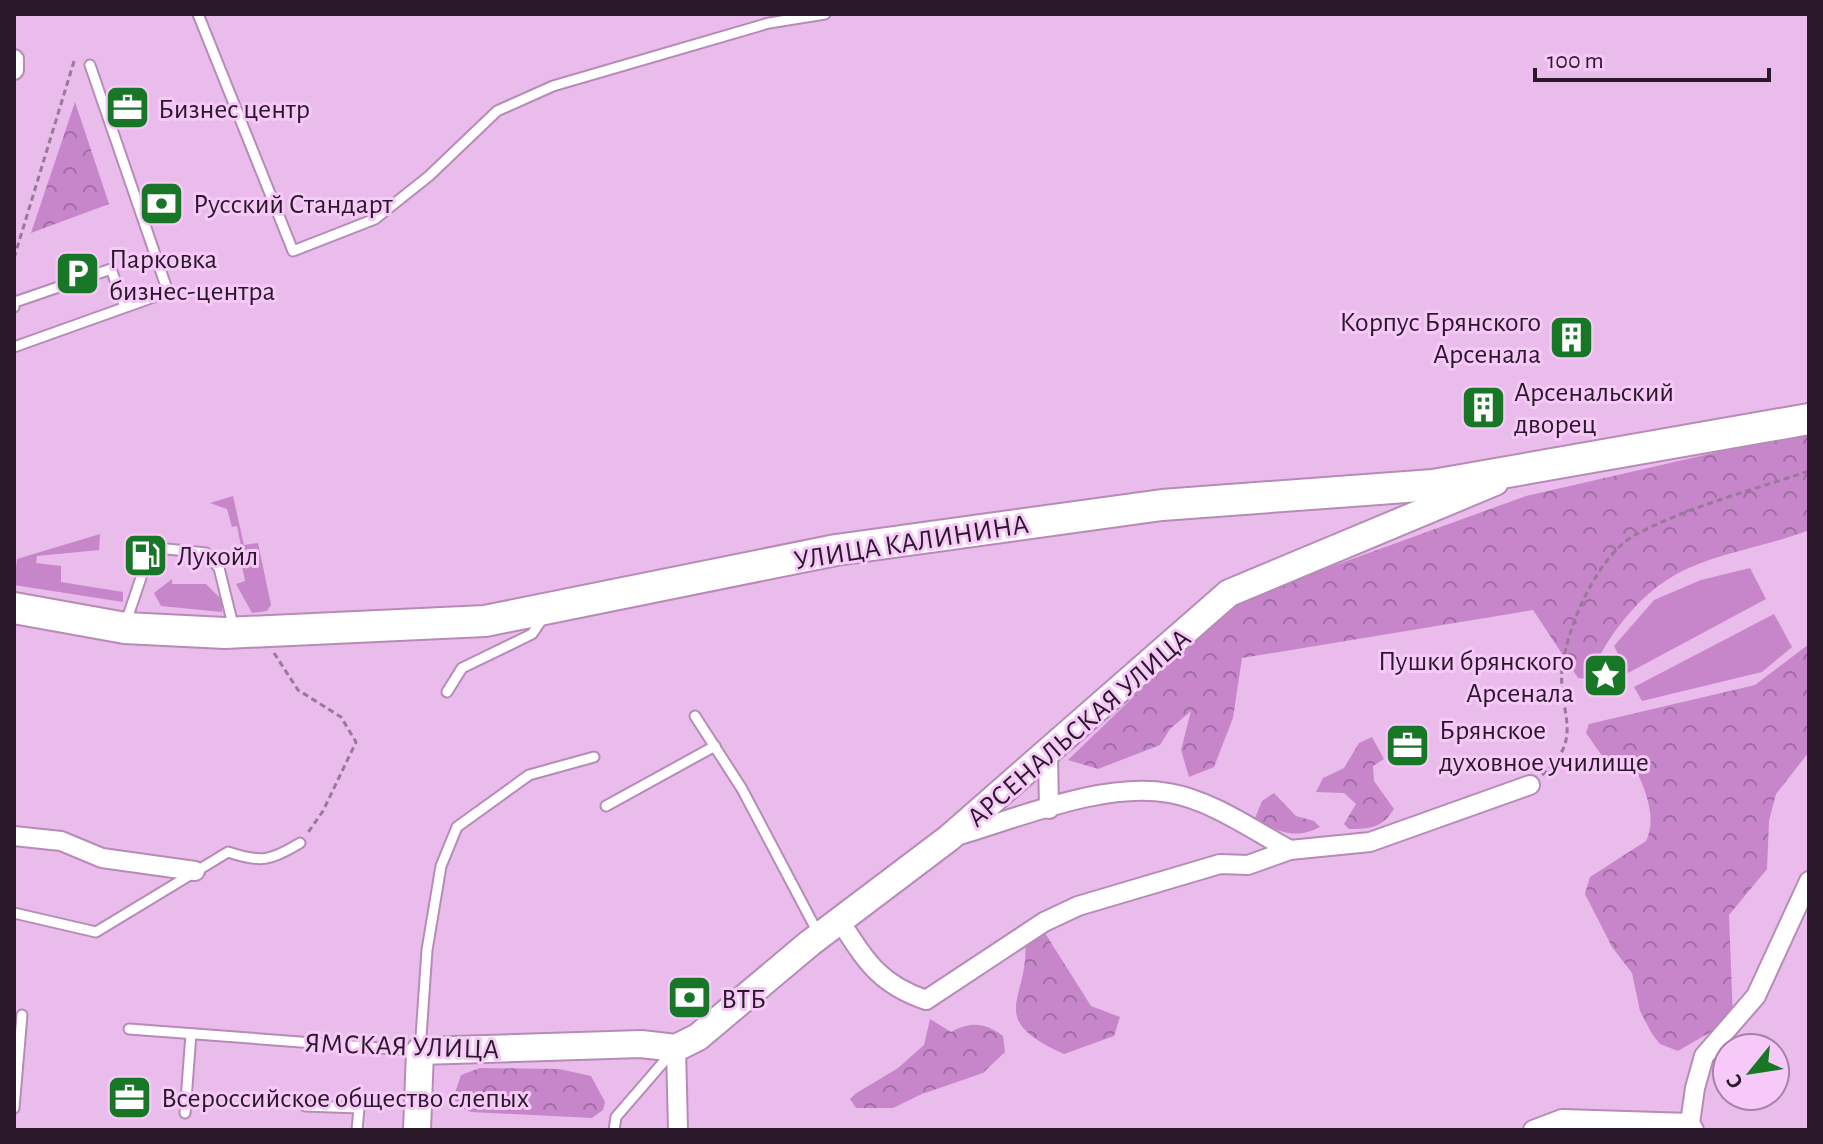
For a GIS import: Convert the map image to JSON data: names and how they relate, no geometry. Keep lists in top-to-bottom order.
{
  "streets": {
    "main road": ["УЛИЦА КАЛИНИНА"],
    "street": ["АРСЕНАЛЬСКАЯ УЛИЦА", "ЯМСКАЯ УЛИЦА"]
  },
  "crossings": [
    ["УЛИЦА КАЛИНИНА", "АРСЕНАЛЬСКАЯ УЛИЦА"],
    ["АРСЕНАЛЬСКАЯ УЛИЦА", "ЯМСКАЯ УЛИЦА"]
  ],
  "places": {
    "office": ["Бизнес центр", "Брянское духовное училище", "Всероссийское общество слепых"],
    "bank": ["Русский Стандарт", "ВТБ"],
    "parking": ["Парковка бизнес-центра"],
    "building": ["Корпус Брянского Арсенала", "Арсенальский дворец"],
    "fuel station": ["Лукойл"],
    "place": ["Пушки брянского Арсенала"]
  },
  "scale_bar": "100 m",
  "north": "bottom left"
}
